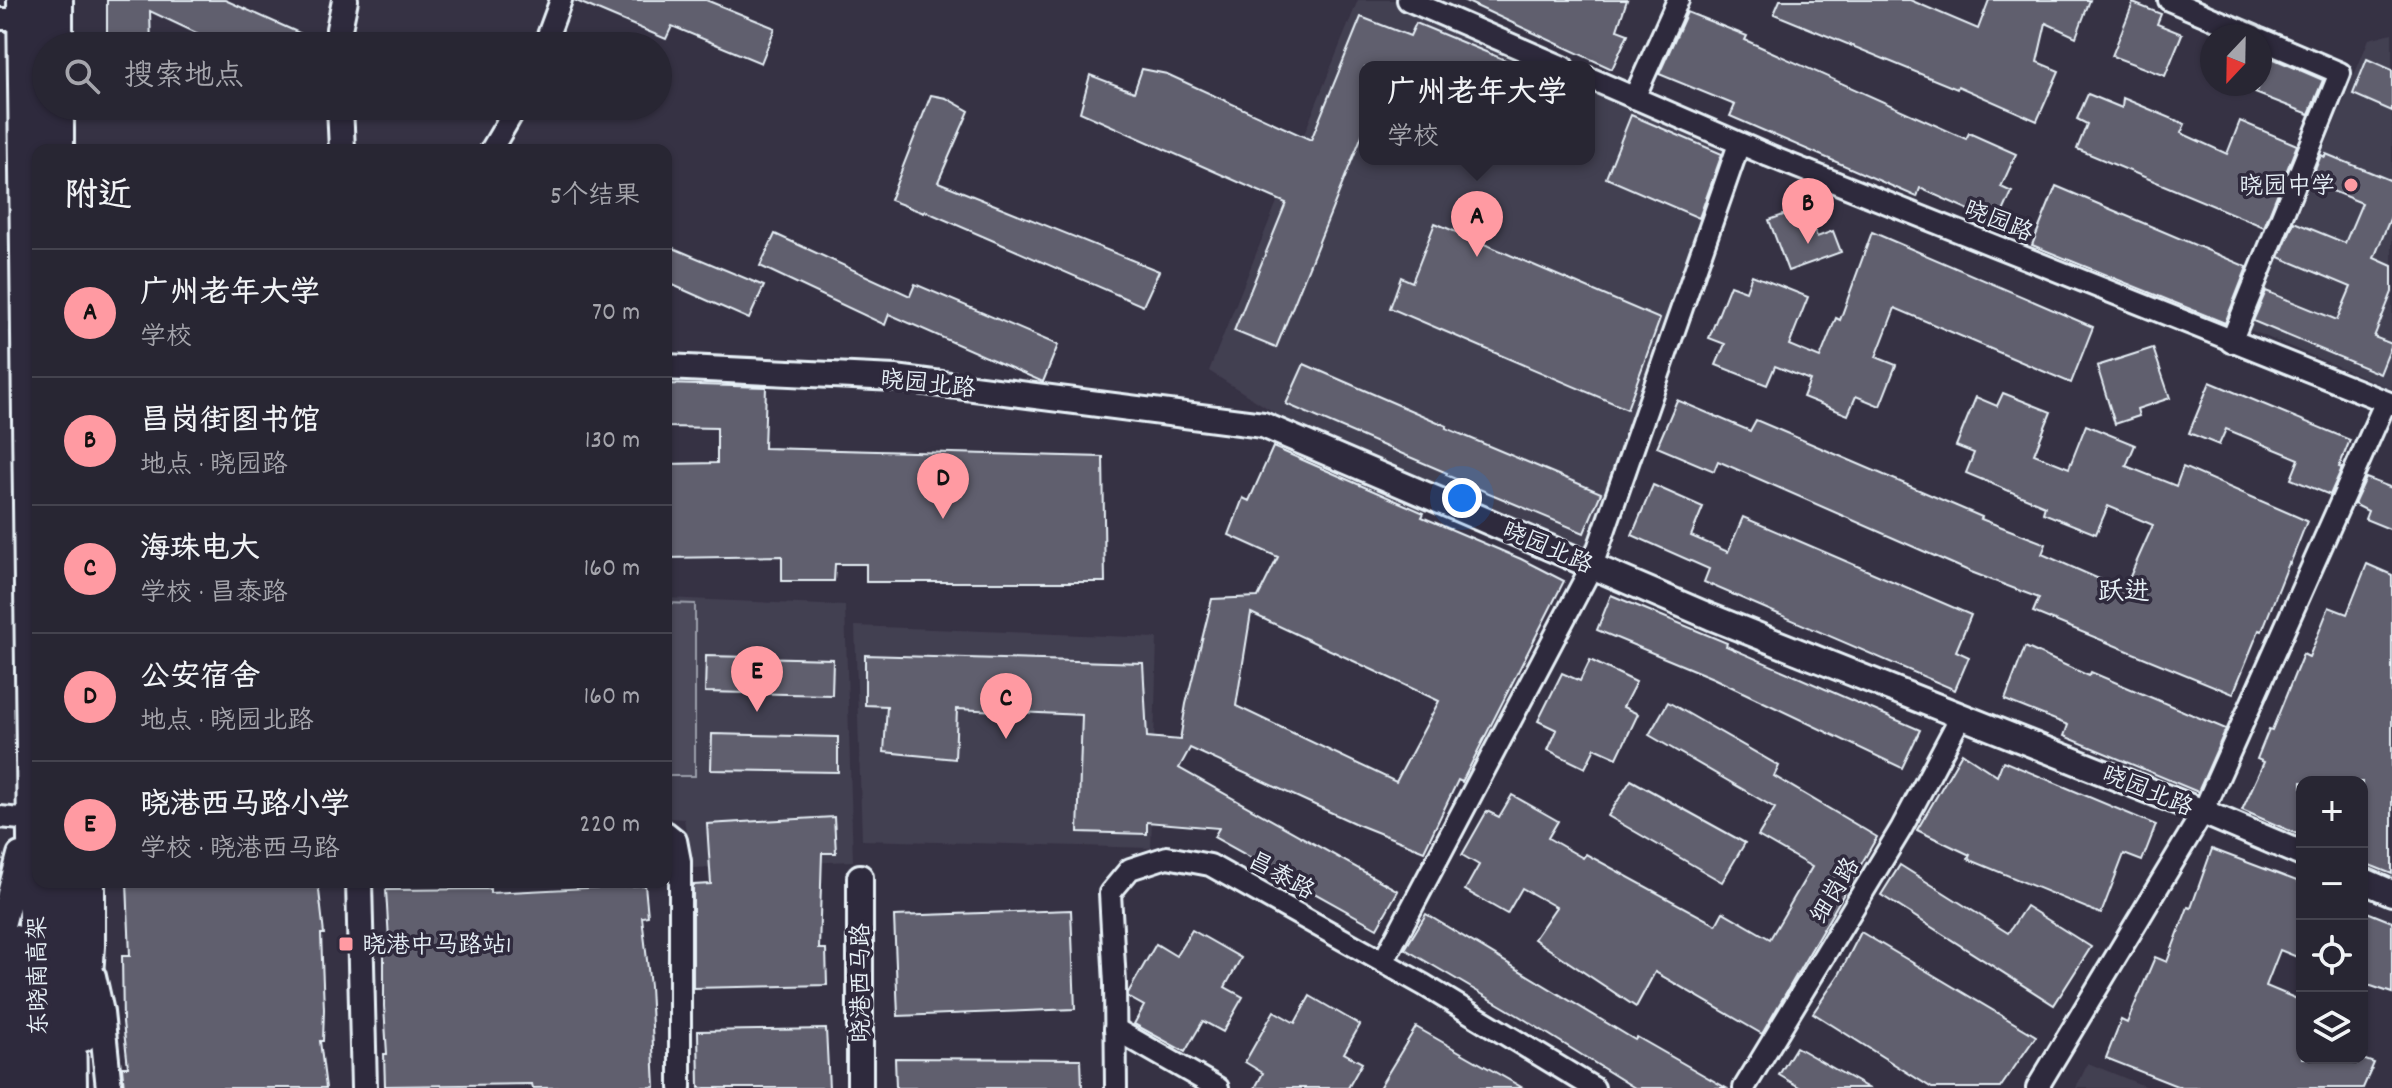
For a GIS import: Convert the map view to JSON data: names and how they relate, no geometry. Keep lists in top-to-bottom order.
{
  "streets": {
    "highway": ["东晓南高架"],
    "street": [
      "晓园路",
      "晓园北路",
      "昌泰路",
      "细岗路",
      "晓港西马路"
    ]
  },
  "crossings": [
    ["晓园北路", "细岗路"]
  ],
  "districts": ["跃进"],
  "places": {
    "other": ["晓园中学"],
    "transit": ["晓港中马路站1"]
  },
  "north": "bottom",
  "page": {
    "search": "搜索地点",
    "popup": ["广州老年大学", "学校"],
    "heading": ["附近", "5个结果"],
    "pins": [
      "B",
      "A",
      "D",
      "E",
      "C"
    ],
    "list": [
      {
        "mark": "A",
        "name": "广州老年大学",
        "note": "学校",
        "value": "70 m"
      },
      {
        "mark": "B",
        "name": "昌岗街图书馆",
        "note": "地点 · 晓园路",
        "value": "130 m"
      },
      {
        "mark": "C",
        "name": "海珠电大",
        "note": "学校 · 昌泰路",
        "value": "160 m"
      },
      {
        "mark": "D",
        "name": "公安宿舍",
        "note": "地点 · 晓园北路",
        "value": "160 m"
      },
      {
        "mark": "E",
        "name": "晓港西马路小学",
        "note": "学校 · 晓港西马路",
        "value": "220 m"
      }
    ],
    "map_buttons": ["+", "−"]
  }
}
